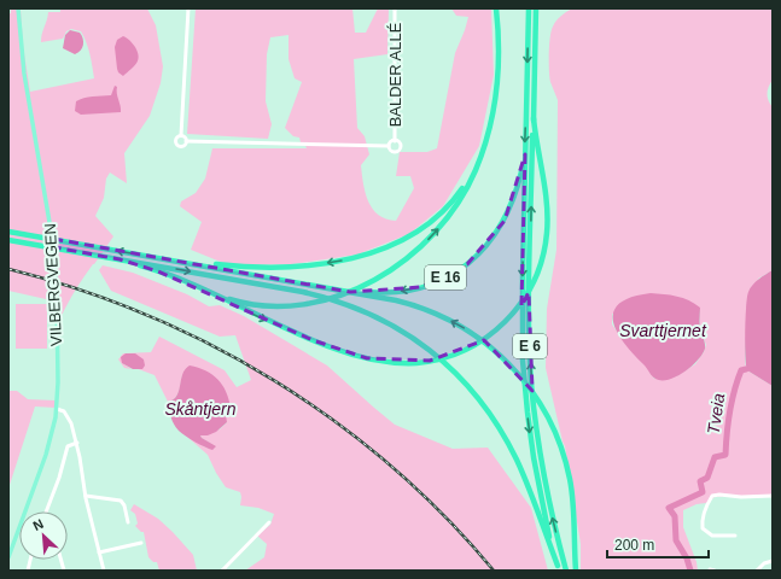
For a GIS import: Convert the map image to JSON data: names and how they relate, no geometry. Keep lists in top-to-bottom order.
{
  "streets": {
    "highway": ["E 16", "E 6"],
    "main road": ["VILBERGVEGEN"],
    "street": ["BALDER ALLÉ"]
  },
  "crossings": [
    ["E 16", "E 6"]
  ],
  "water": ["Svarttjernet", "Skåntjern", "Tveia"],
  "scale_bar": "200 m",
  "north": "top left"
}
